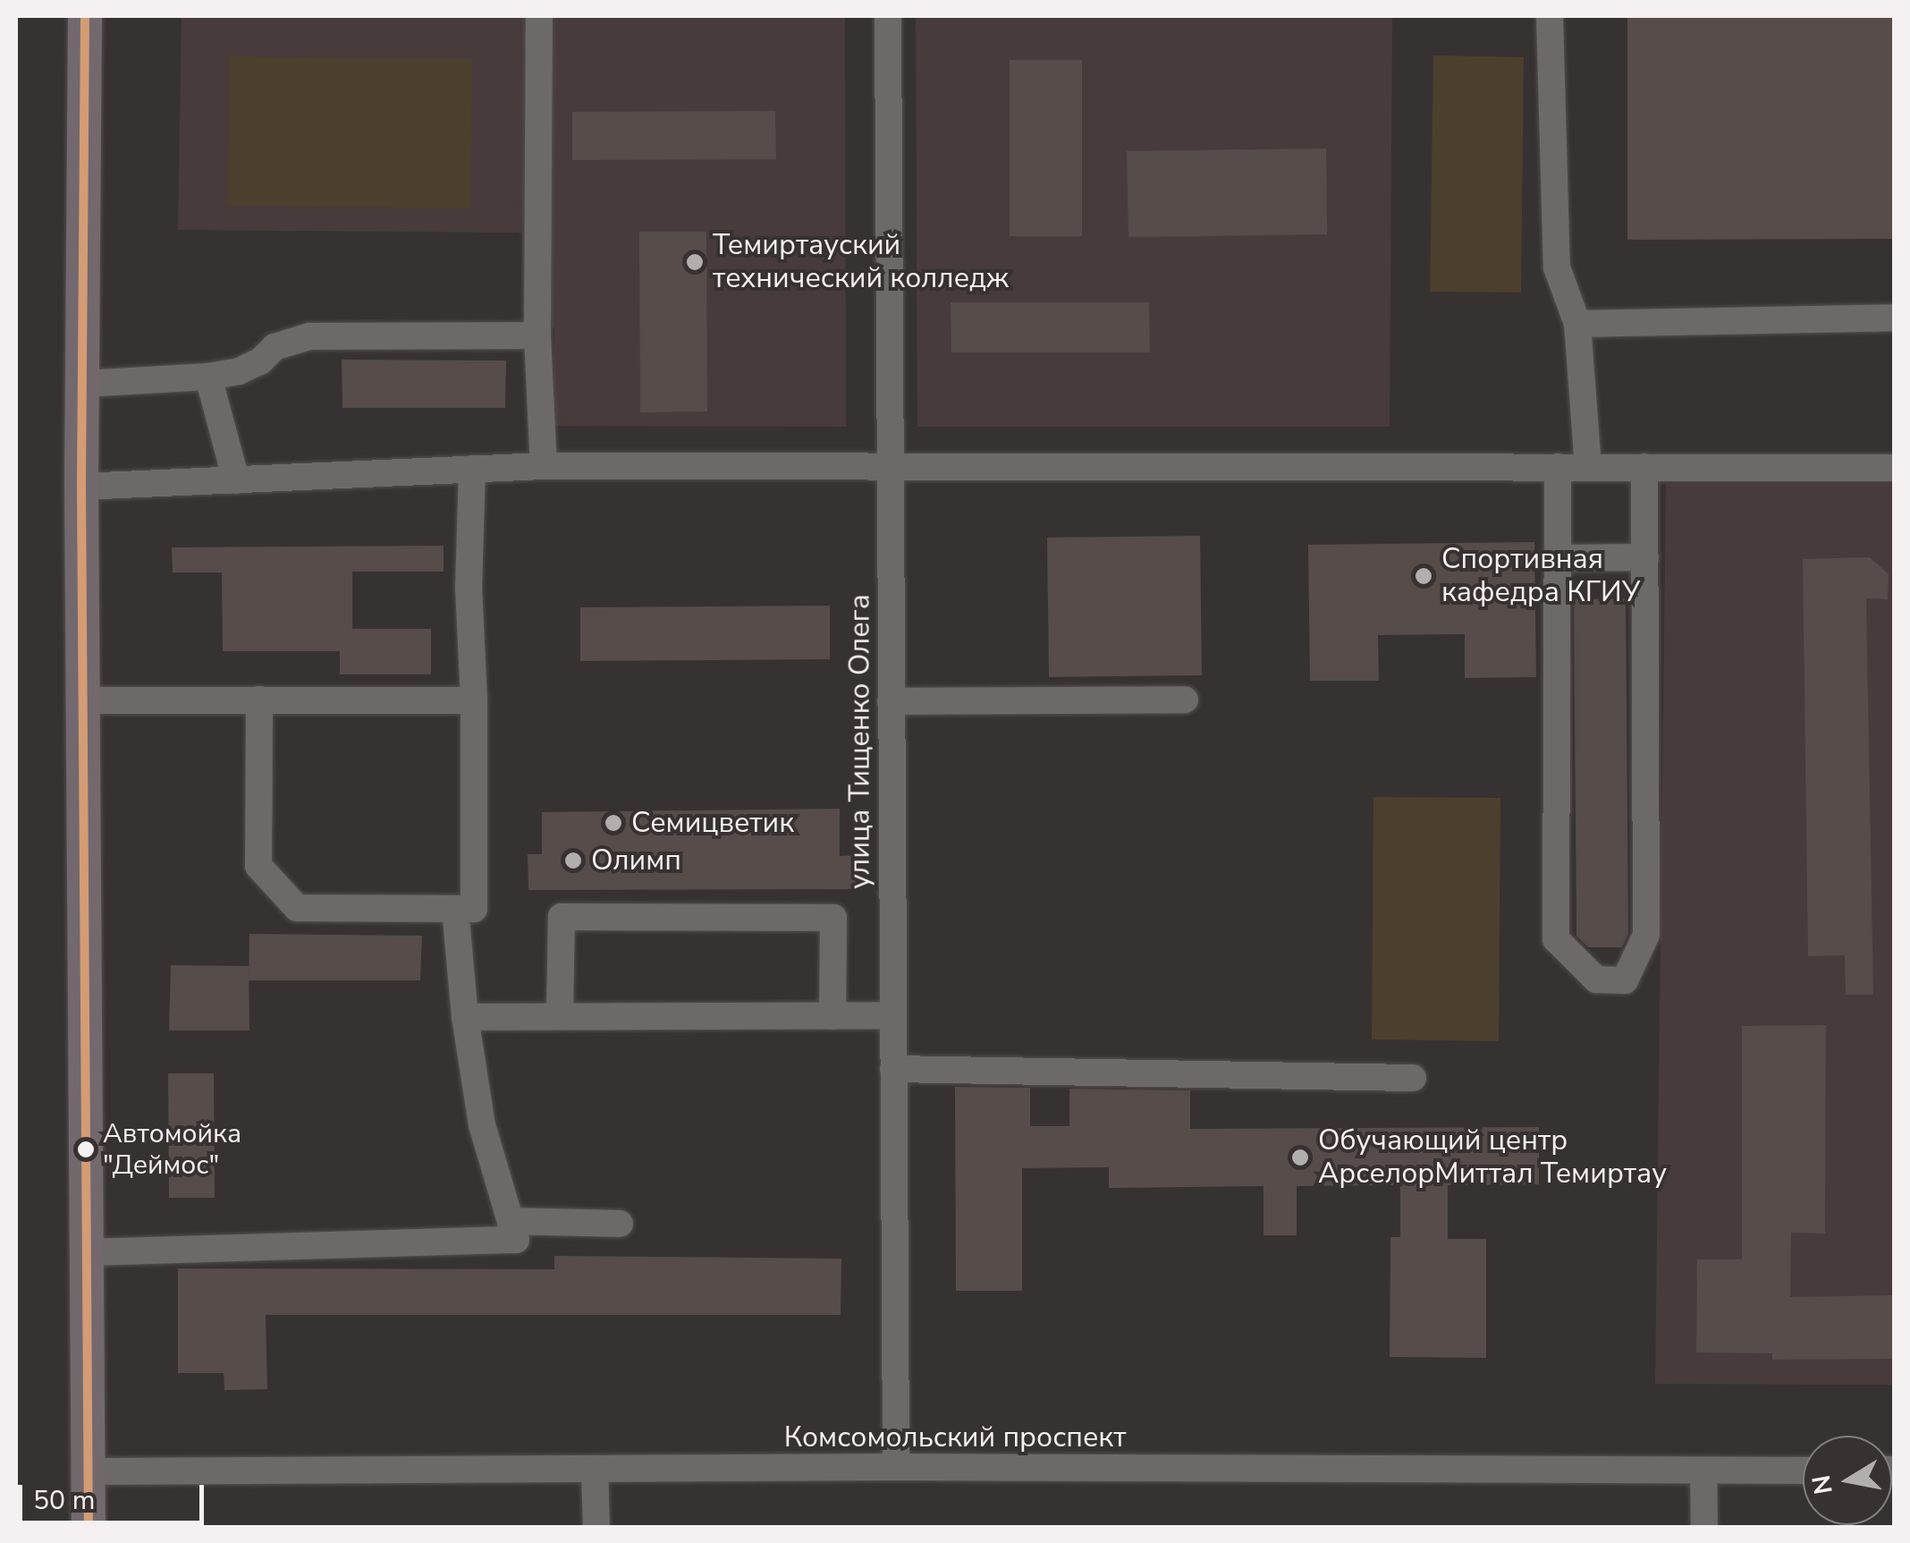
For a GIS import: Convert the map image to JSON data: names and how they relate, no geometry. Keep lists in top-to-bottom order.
{
  "streets": {
    "street": ["улица Тищенко Олега", "Комсомольский проспект"]
  },
  "crossings": [
    ["улица Тищенко Олега", "Комсомольский проспект"]
  ],
  "places": [
    "Темиртауский технический колледж",
    "Спортивная кафедра КГИУ",
    "Семицветик",
    "Олимп",
    "Автомойка \"Деймос\"",
    "Обучающий центр АрселорМиттал Темиртау"
  ],
  "scale_bar": "50 m",
  "north": "left"
}
